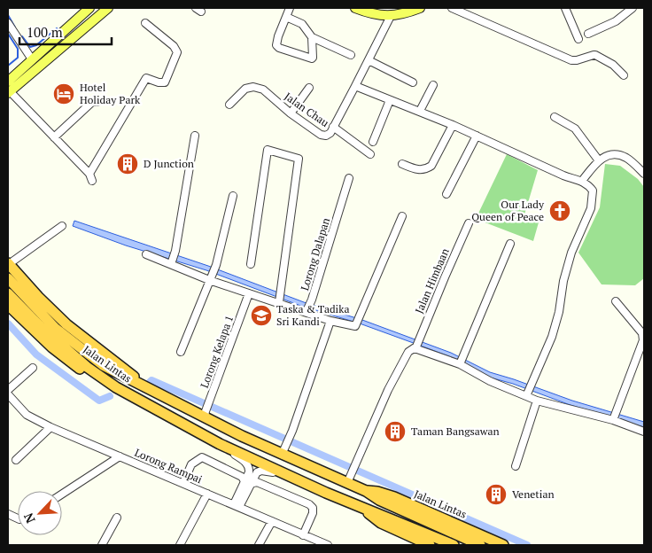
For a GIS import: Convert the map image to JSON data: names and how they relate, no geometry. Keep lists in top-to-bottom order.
{
  "streets": {
    "highway": ["Jalan Lintas"],
    "street": [
      "Jalan Chau",
      "Lorong Dalapan",
      "Jalan Himbaan",
      "Lorong Kelapa 1",
      "Lorong Rampai"
    ]
  },
  "crossings": [
    ["Jalan Himbaan", "Jalan Lintas"],
    ["Lorong Kelapa 1", "Jalan Lintas"]
  ],
  "places": {
    "hotel": ["Hotel Holiday Park"],
    "building": ["D Junction", "Taman Bangsawan", "Venetian"],
    "church": ["Our Lady Queen of Peace"],
    "school or university": ["Taska & Tadika Sri Kandi"]
  },
  "scale_bar": "100 m",
  "north": "bottom left"
}
